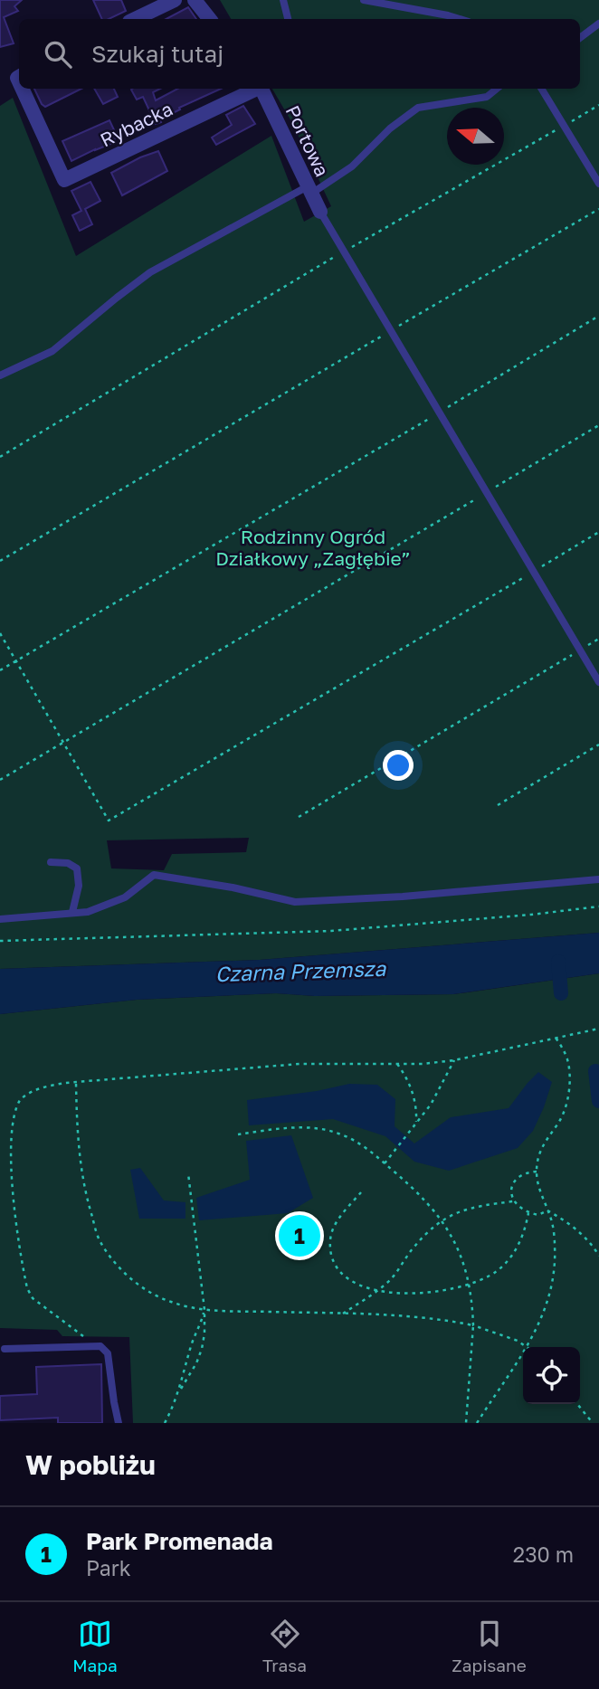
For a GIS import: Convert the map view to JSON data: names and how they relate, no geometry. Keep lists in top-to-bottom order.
{
  "streets": {
    "street": ["Rybacka", "Portowa"]
  },
  "water": ["Czarna Przemsza"],
  "parks": ["Rodzinny Ogród Działkowy „Zagłębie”"],
  "north": "left",
  "page": {
    "search": "Szukaj tutaj",
    "pins": "1",
    "heading": "W pobliżu",
    "list": [
      {
        "mark": "1",
        "name": "Park Promenada",
        "note": "Park",
        "value": "230 m"
      }
    ],
    "nav": ["Mapa", "Trasa", "Zapisane"]
  }
}
